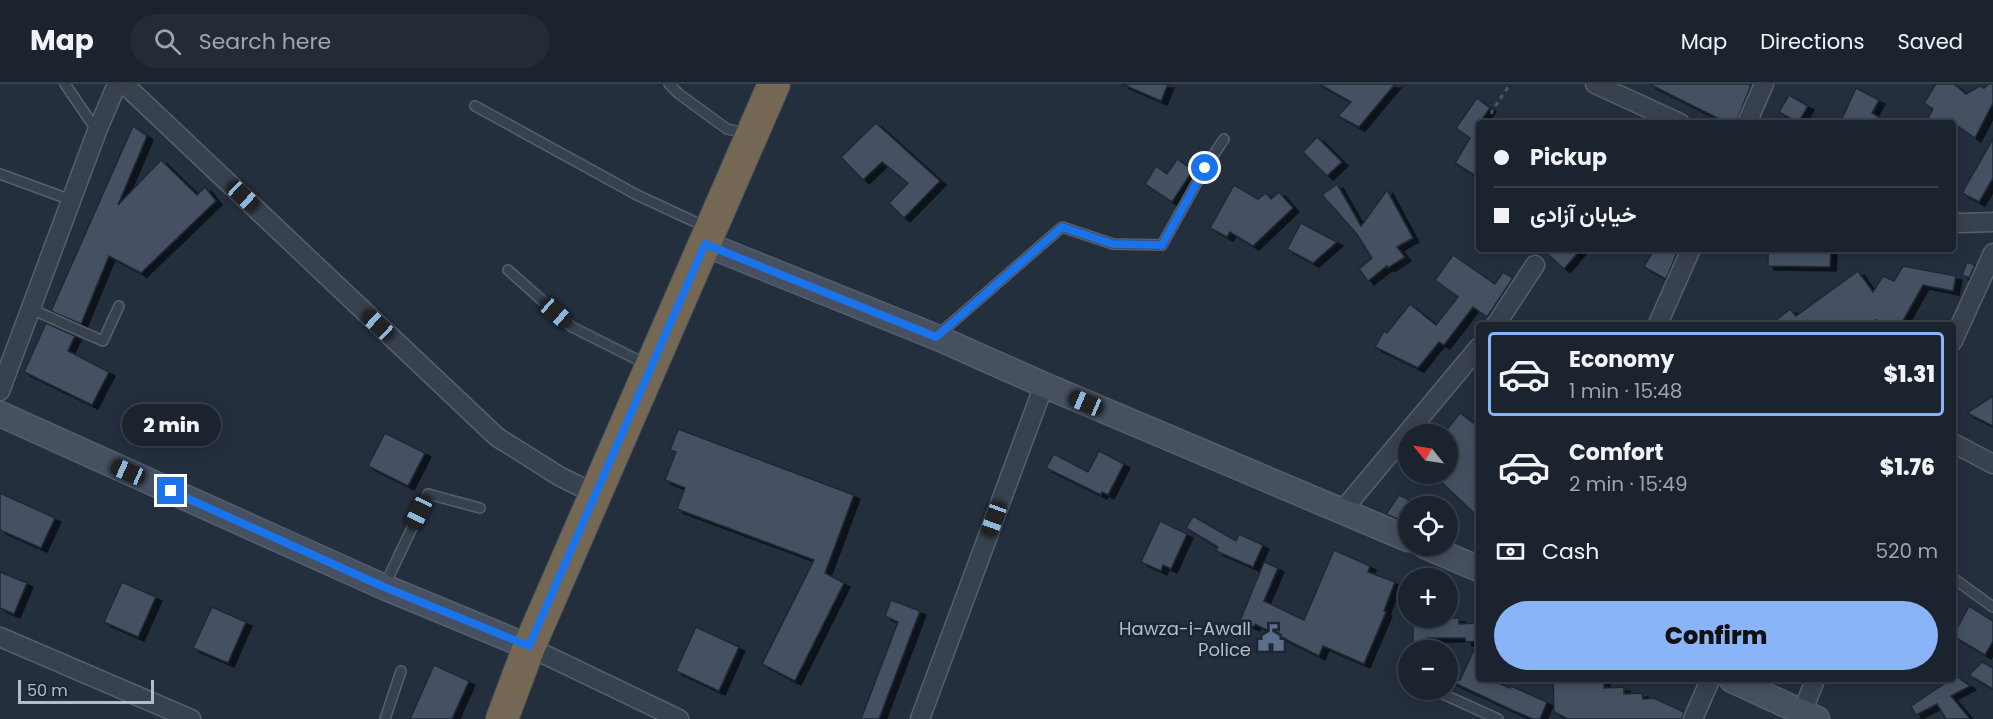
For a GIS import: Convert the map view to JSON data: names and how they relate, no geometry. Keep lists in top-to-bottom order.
{
  "places": {
    "public building": ["Hawza-i-Awall Police"]
  },
  "scale_bar": "50 m",
  "north": "top left",
  "page": {
    "header": "Map",
    "search": "Search here",
    "nav": ["Map", "Directions", "Saved"],
    "banner": ["Pickup", "خیابان آزادی"],
    "list": [
      {
        "name": "Economy",
        "note": "1 min · 15:48",
        "value": "$1.31"
      },
      {
        "name": "Comfort",
        "note": "2 min · 15:49",
        "value": "$1.76"
      }
    ],
    "bubble": "2 min",
    "map_buttons": ["+", "−"],
    "pay": ["Cash", "520 m"],
    "buttons": "Confirm",
    "scale": "50 m"
  }
}
